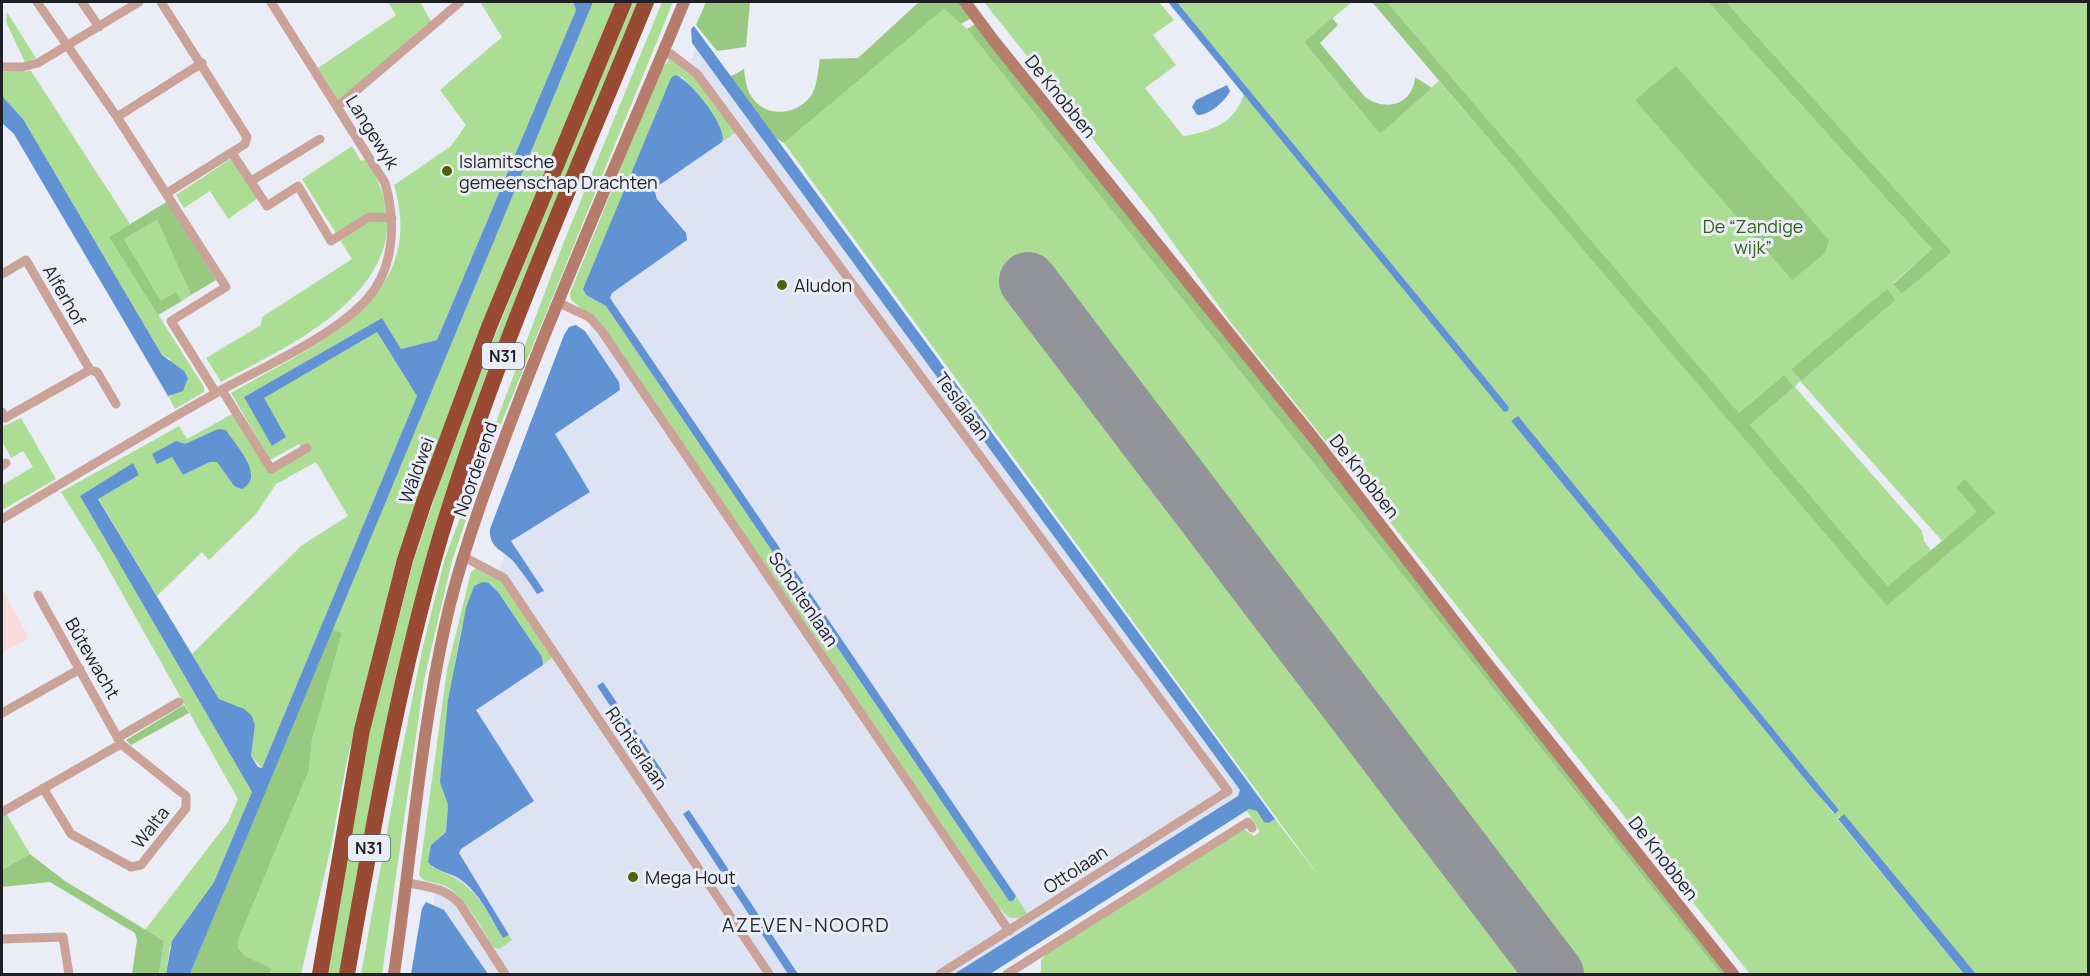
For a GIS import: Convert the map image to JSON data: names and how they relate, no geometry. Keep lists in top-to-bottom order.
{
  "streets": {
    "highway": ["N31", "Wâldwei"],
    "street": [
      "De Knobben",
      "Langewyk",
      "Alferhof",
      "Teslalaan",
      "Noorderend",
      "Scholtenlaan",
      "Bûtewacht",
      "Richterlaan",
      "Walta",
      "Ottolaan"
    ]
  },
  "crossings": [
    ["N31", "Wâldwei"],
    ["Teslalaan", "Noorderend"],
    ["Teslalaan", "Ottolaan"],
    ["Noorderend", "Scholtenlaan"],
    ["Noorderend", "Richterlaan"],
    ["Scholtenlaan", "Ottolaan"],
    ["Bûtewacht", "Walta"]
  ],
  "districts": ["AZEVEN-NOORD"],
  "parks": ["De “Zandige wijk”"],
  "places": ["Islamitsche gemeenschap Drachten", "Aludon", "Mega Hout"]
}
